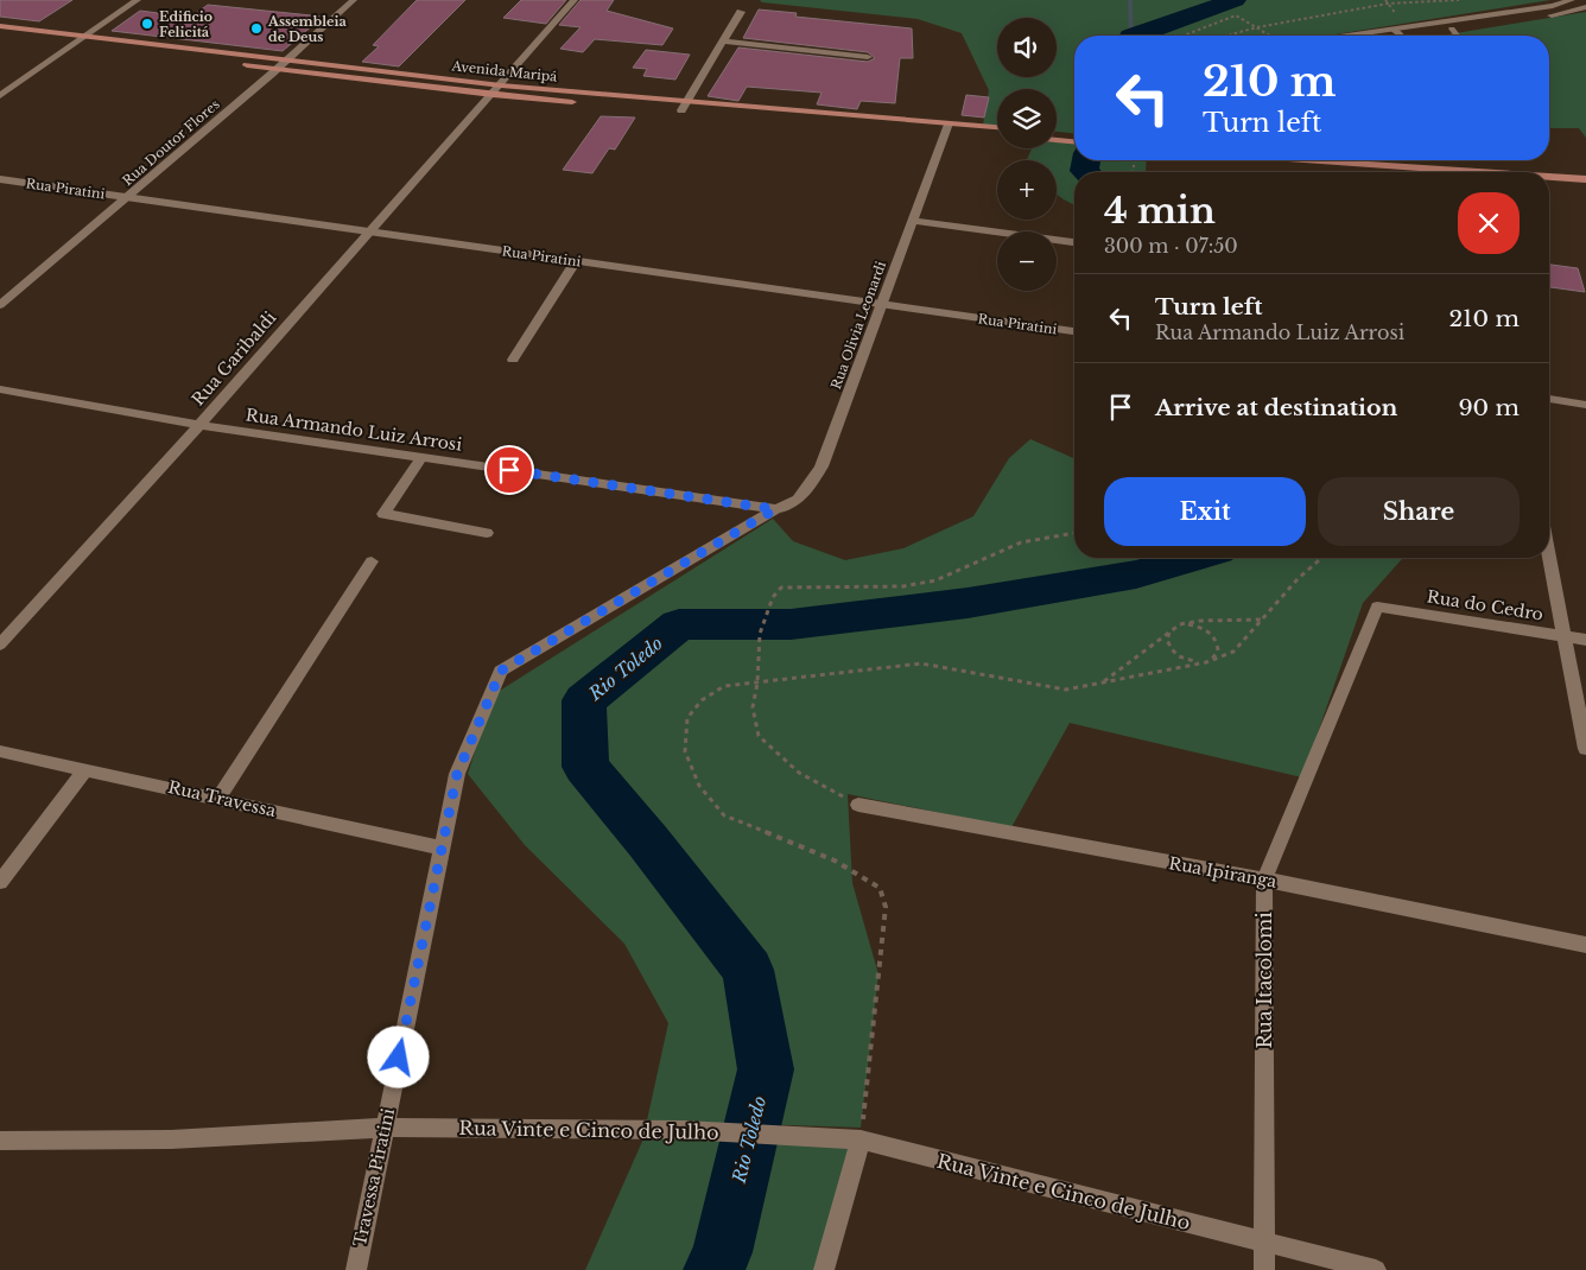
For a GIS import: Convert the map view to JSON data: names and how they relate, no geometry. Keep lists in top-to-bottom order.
{
  "streets": {
    "main road": ["Avenida Maripá"],
    "street": [
      "Rua Doutor Flores",
      "Rua Piratini",
      "Rua Olivia Leonardi",
      "Rua Garibaldi",
      "Rua Armando Luiz Arrosi",
      "Rua do Cedro",
      "Rua Travessa",
      "Rua Ipiranga",
      "Rua Itacolomi",
      "Rua Vinte e Cinco de Julho",
      "Travessa Piratini"
    ]
  },
  "crossings": [
    ["Avenida Maripá", "Rua Doutor Flores"],
    ["Avenida Maripá", "Rua Olivia Leonardi"],
    ["Avenida Maripá", "Rua Garibaldi"],
    ["Rua Doutor Flores", "Rua Piratini"],
    ["Rua Piratini", "Rua Olivia Leonardi"],
    ["Rua Piratini", "Rua Garibaldi"],
    ["Rua Olivia Leonardi", "Rua Armando Luiz Arrosi"],
    ["Rua Olivia Leonardi", "Travessa Piratini"],
    ["Rua Garibaldi", "Rua Armando Luiz Arrosi"],
    ["Rua Armando Luiz Arrosi", "Travessa Piratini"],
    ["Rua do Cedro", "Rua Itacolomi"],
    ["Rua Travessa", "Travessa Piratini"],
    ["Rua Ipiranga", "Rua Itacolomi"],
    ["Rua Itacolomi", "Rua Vinte e Cinco de Julho"],
    ["Rua Vinte e Cinco de Julho", "Travessa Piratini"]
  ],
  "water": ["Rio Toledo"],
  "places": ["Edificio Felicitá", "Assembleia de Deus"],
  "page": {
    "map_buttons": ["+", "−"],
    "turn": ["210 m", "Turn left"],
    "heading": ["4 min", "300 m · 07:50"],
    "list": [
      {
        "name": "Turn left",
        "note": "Rua Armando Luiz Arrosi",
        "value": "210 m"
      },
      {
        "name": "Arrive at destination",
        "value": "90 m"
      }
    ],
    "buttons": ["Exit", "Share"]
  }
}
